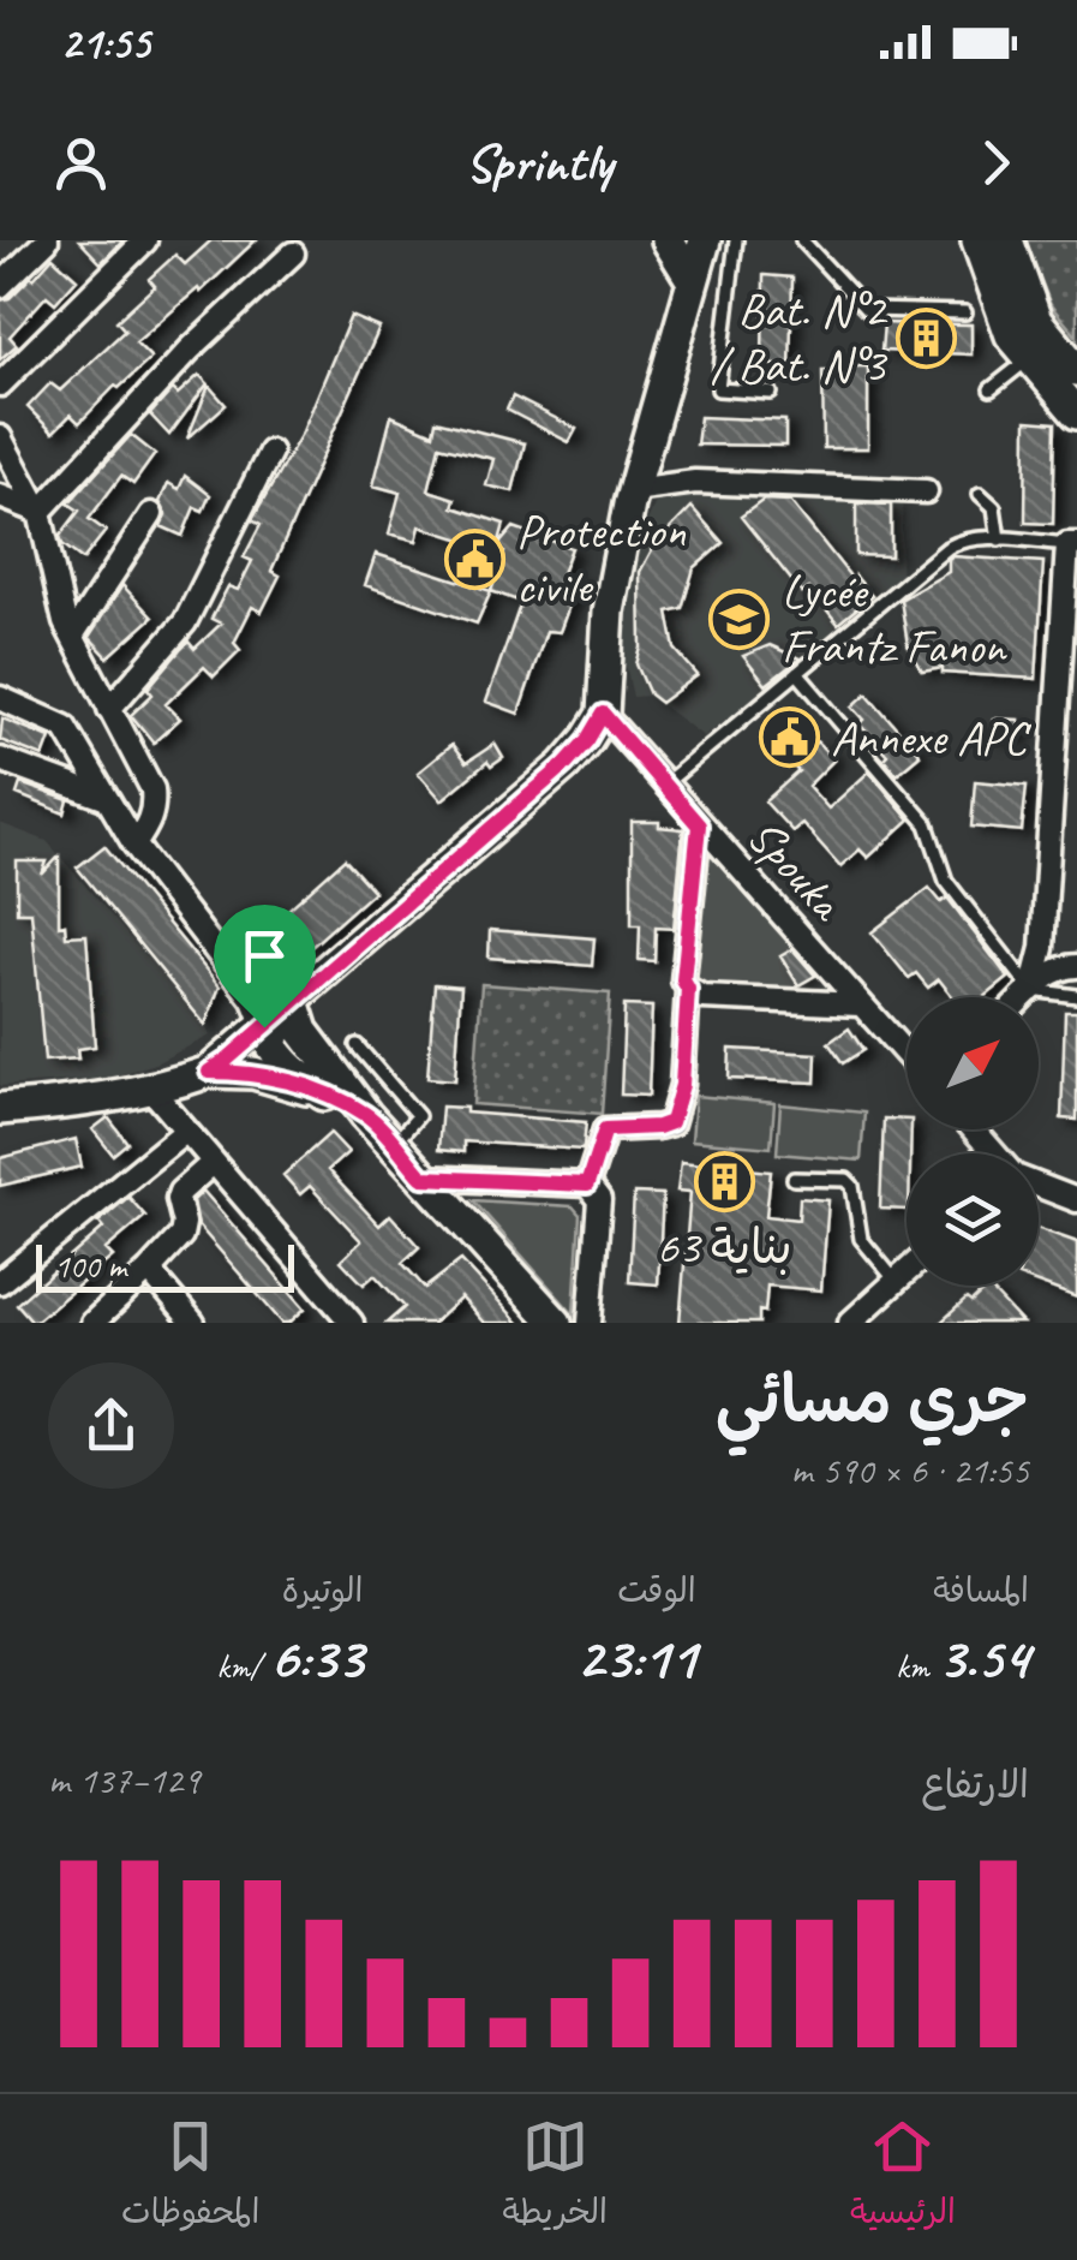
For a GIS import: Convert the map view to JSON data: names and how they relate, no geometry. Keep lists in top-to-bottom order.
{
  "streets": {
    "street": ["Spouka"]
  },
  "places": {
    "building": ["Bat. N°2 / Bat. N°3", "بناية 63"],
    "public building": ["Protection civile", "Annexe APC"],
    "school or university": ["Lycée Frantz Fanon"]
  },
  "scale_bar": "100 m",
  "north": "top right",
  "page": {
    "status": "21:55",
    "header": "Sprintly",
    "scale": "100 m",
    "heading": ["جري مسائي", "21:55 · 6 × 590 m"],
    "stats": [
      ["المسافة", "3.54 km"],
      ["الوقت", "23:11"],
      ["الوتيرة", "6:33 /km"]
    ],
    "chart": ["الارتفاع", "129–137 m"],
    "tabs": ["الرئيسية", "الخريطة", "المحفوظات"]
  }
}
